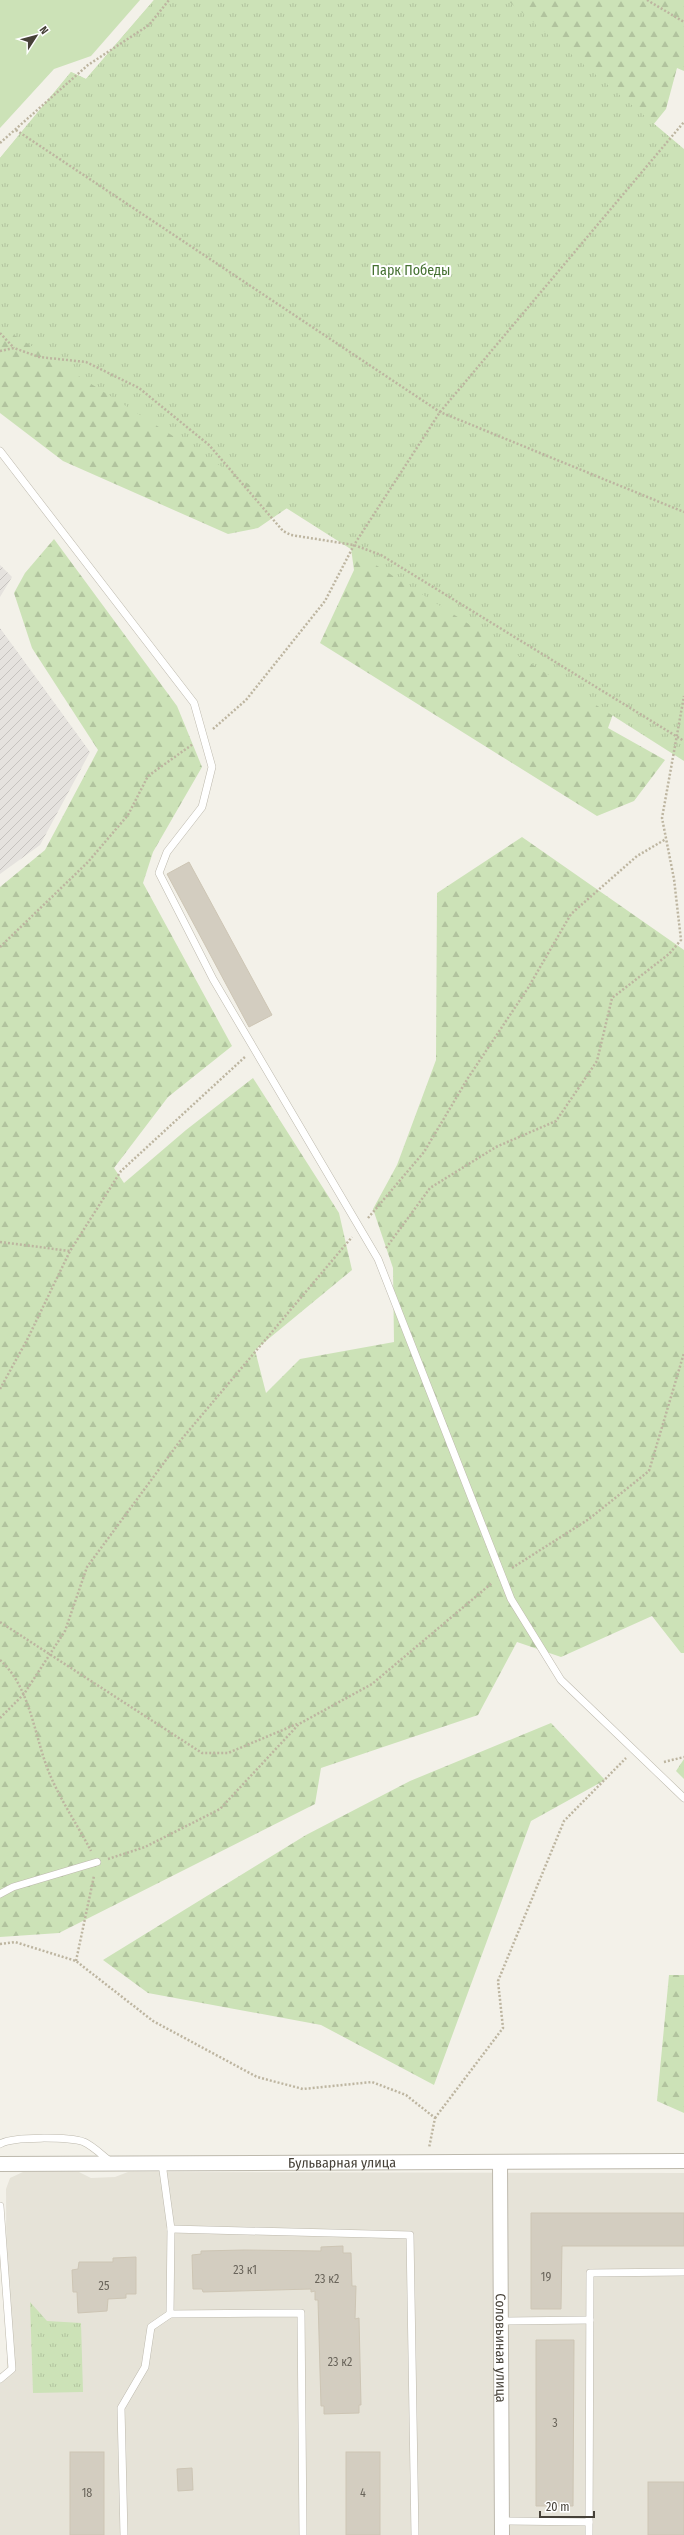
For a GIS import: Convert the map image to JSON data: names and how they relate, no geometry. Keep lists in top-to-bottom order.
{
  "streets": {
    "street": ["Бульварная улица", "Соловьиная улица"]
  },
  "crossings": [
    ["Бульварная улица", "Соловьиная улица"]
  ],
  "parks": ["Парк Победы"],
  "house_numbers": [
    "23 к1",
    "19",
    "23 к2",
    "25",
    "23 к2",
    "3",
    "18",
    "4"
  ],
  "scale_bar": "20 m",
  "north": "top right"
}
